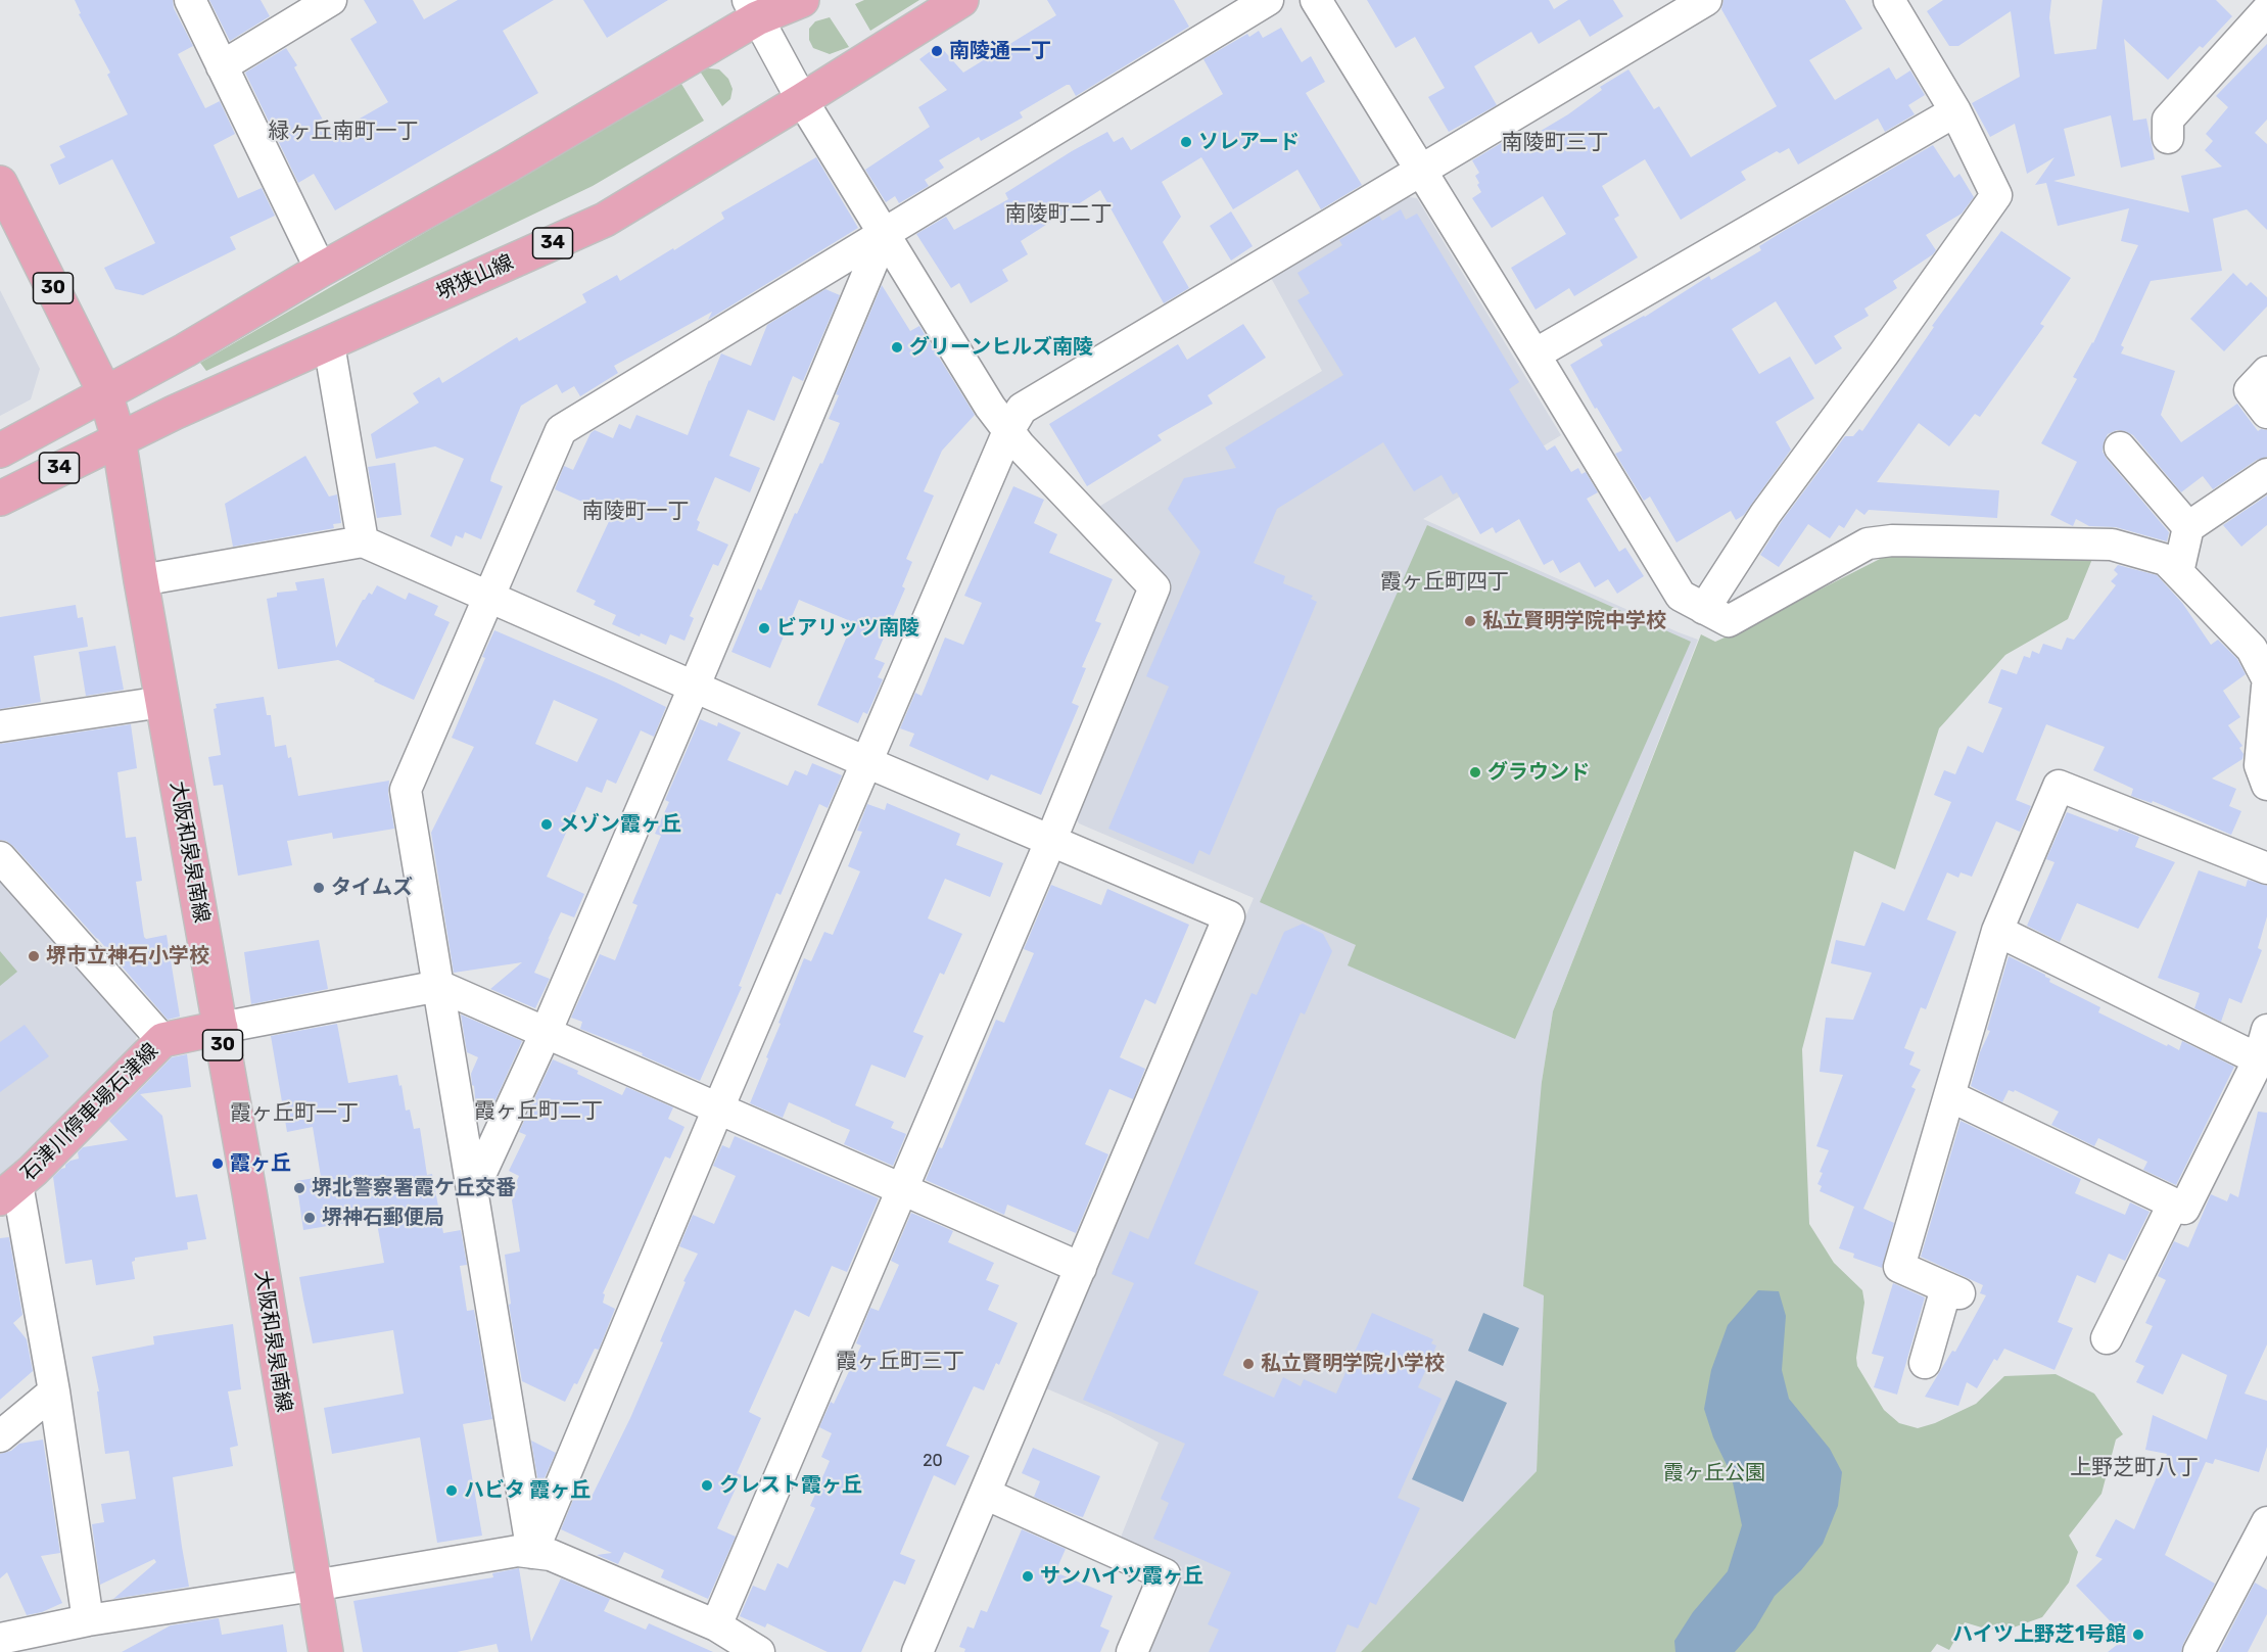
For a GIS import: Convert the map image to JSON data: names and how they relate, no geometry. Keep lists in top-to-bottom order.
{
  "streets": {
    "main road": [
      "34",
      "堺狭山線",
      "30",
      "大阪和泉泉南線",
      "石津川停車場石津線"
    ]
  },
  "crossings": [
    ["34", "大阪和泉泉南線"],
    ["堺狭山線", "大阪和泉泉南線"],
    ["大阪和泉泉南線", "石津川停車場石津線"]
  ],
  "districts": [
    "緑ヶ丘南町一丁",
    "南陵町三丁",
    "南陵町二丁",
    "南陵町一丁",
    "霞ヶ丘町四丁",
    "霞ヶ丘町二丁",
    "霞ヶ丘町一丁",
    "霞ヶ丘町三丁",
    "上野芝町八丁"
  ],
  "parks": ["霞ヶ丘公園"],
  "places": [
    "南陵通一丁",
    "ソレアード",
    "グリーンヒルズ南陵",
    "私立賢明学院中学校",
    "ビアリッツ南陵",
    "グラウンド",
    "メゾン霞ヶ丘",
    "タイムズ",
    "堺市立神石小学校",
    "霞ヶ丘",
    "堺北警察署霞ケ丘交番",
    "堺神石郵便局",
    "私立賢明学院小学校",
    "クレスト霞ヶ丘",
    "ハビタ 霞ヶ丘",
    "サンハイツ霞ヶ丘",
    "ハイツ上野芝1号館"
  ],
  "house_numbers": ["20"]
}
